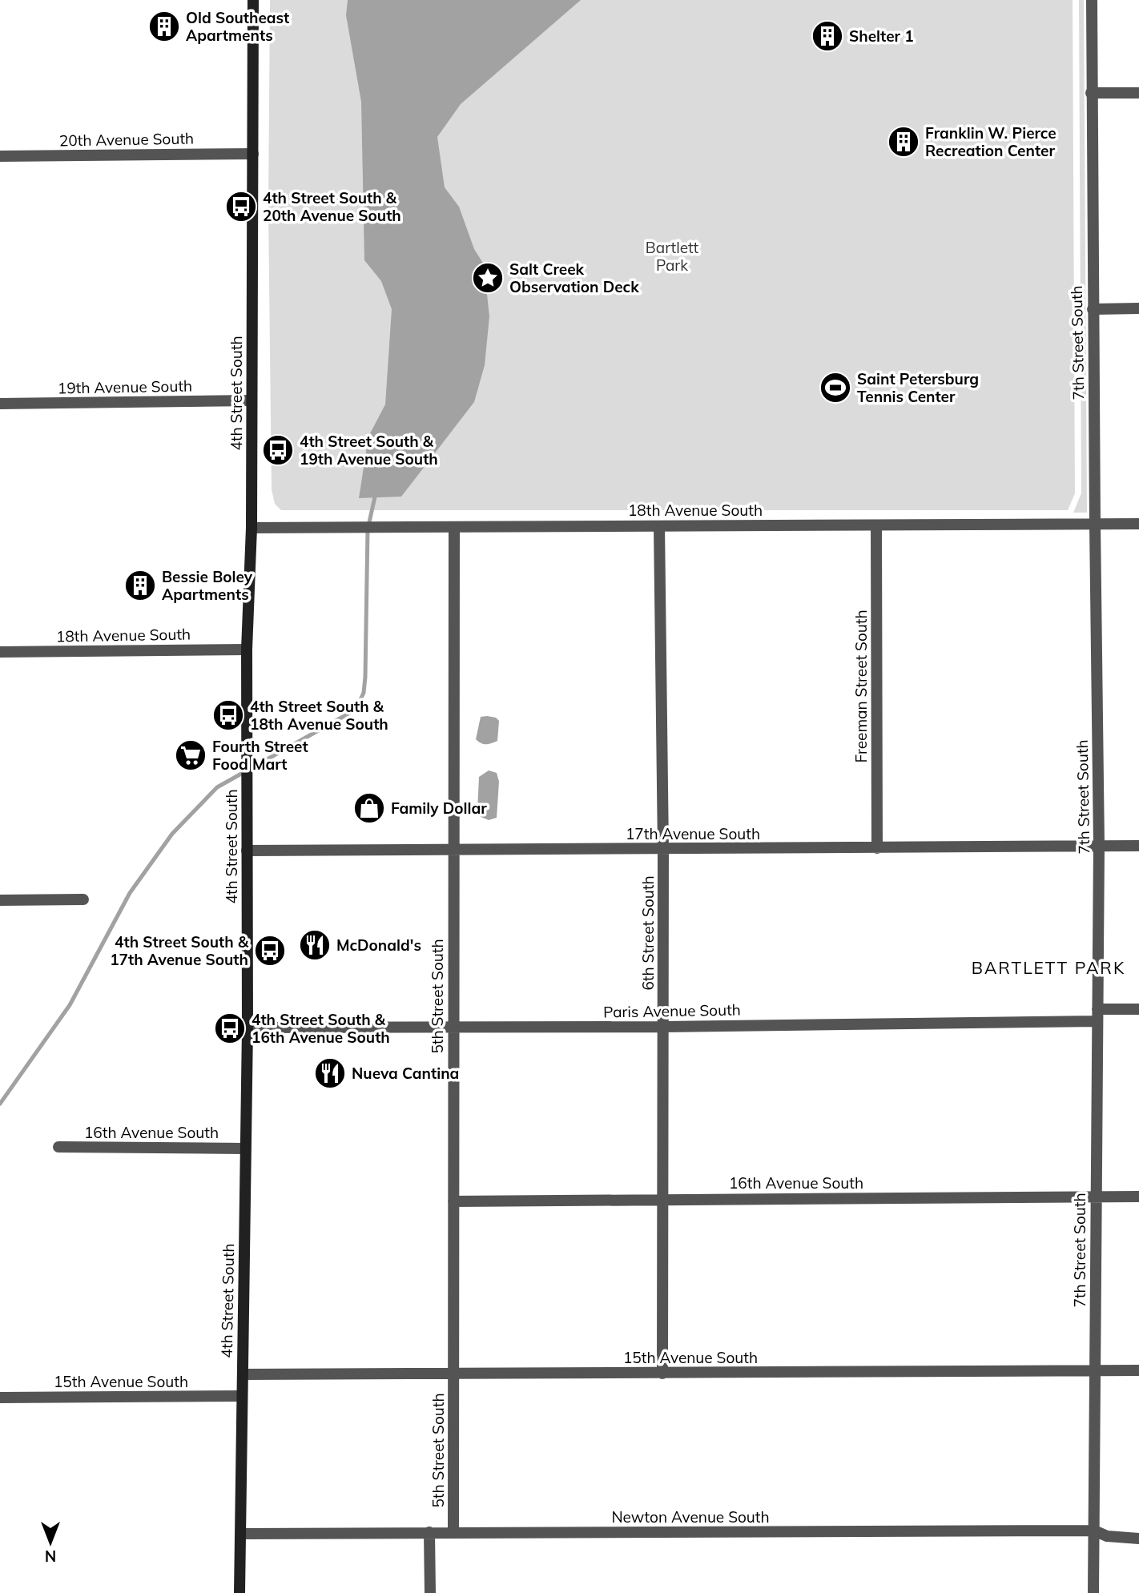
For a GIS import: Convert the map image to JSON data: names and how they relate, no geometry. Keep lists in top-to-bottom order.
{
  "streets": {
    "main road": ["4th Street South"],
    "street": [
      "20th Avenue South",
      "7th Street South",
      "19th Avenue South",
      "18th Avenue South",
      "Freeman Street South",
      "17th Avenue South",
      "6th Street South",
      "5th Street South",
      "Paris Avenue South",
      "16th Avenue South",
      "15th Avenue South",
      "Newton Avenue South"
    ]
  },
  "crossings": [
    ["20th Avenue South", "4th Street South"],
    ["7th Street South", "18th Avenue South"],
    ["7th Street South", "17th Avenue South"],
    ["7th Street South", "Paris Avenue South"],
    ["7th Street South", "16th Avenue South"],
    ["7th Street South", "15th Avenue South"],
    ["7th Street South", "Newton Avenue South"],
    ["19th Avenue South", "4th Street South"],
    ["4th Street South", "18th Avenue South"],
    ["4th Street South", "17th Avenue South"],
    ["4th Street South", "Paris Avenue South"],
    ["4th Street South", "16th Avenue South"],
    ["4th Street South", "15th Avenue South"],
    ["4th Street South", "Newton Avenue South"],
    ["18th Avenue South", "Freeman Street South"],
    ["18th Avenue South", "6th Street South"],
    ["18th Avenue South", "5th Street South"],
    ["Freeman Street South", "17th Avenue South"],
    ["17th Avenue South", "6th Street South"],
    ["17th Avenue South", "5th Street South"],
    ["6th Street South", "Paris Avenue South"],
    ["6th Street South", "16th Avenue South"],
    ["6th Street South", "15th Avenue South"],
    ["5th Street South", "Paris Avenue South"],
    ["5th Street South", "16th Avenue South"],
    ["5th Street South", "15th Avenue South"],
    ["5th Street South", "Newton Avenue South"]
  ],
  "districts": ["BARTLETT PARK"],
  "parks": ["Bartlett Park"],
  "places": {
    "building": [
      "Old Southeast Apartments",
      "Shelter 1",
      "Franklin W. Pierce Recreation Center",
      "Bessie Boley Apartments"
    ],
    "bus stop": [
      "4th Street South & 20th Avenue South",
      "4th Street South & 19th Avenue South",
      "4th Street South & 18th Avenue South",
      "4th Street South & 17th Avenue South",
      "4th Street South & 16th Avenue South"
    ],
    "place": ["Salt Creek Observation Deck"],
    "sports": ["Saint Petersburg Tennis Center"],
    "supermarket": ["Fourth Street Food Mart"],
    "shop": ["Family Dollar"],
    "restaurant": ["McDonald's", "Nueva Cantina"]
  },
  "north": "bottom"
}
